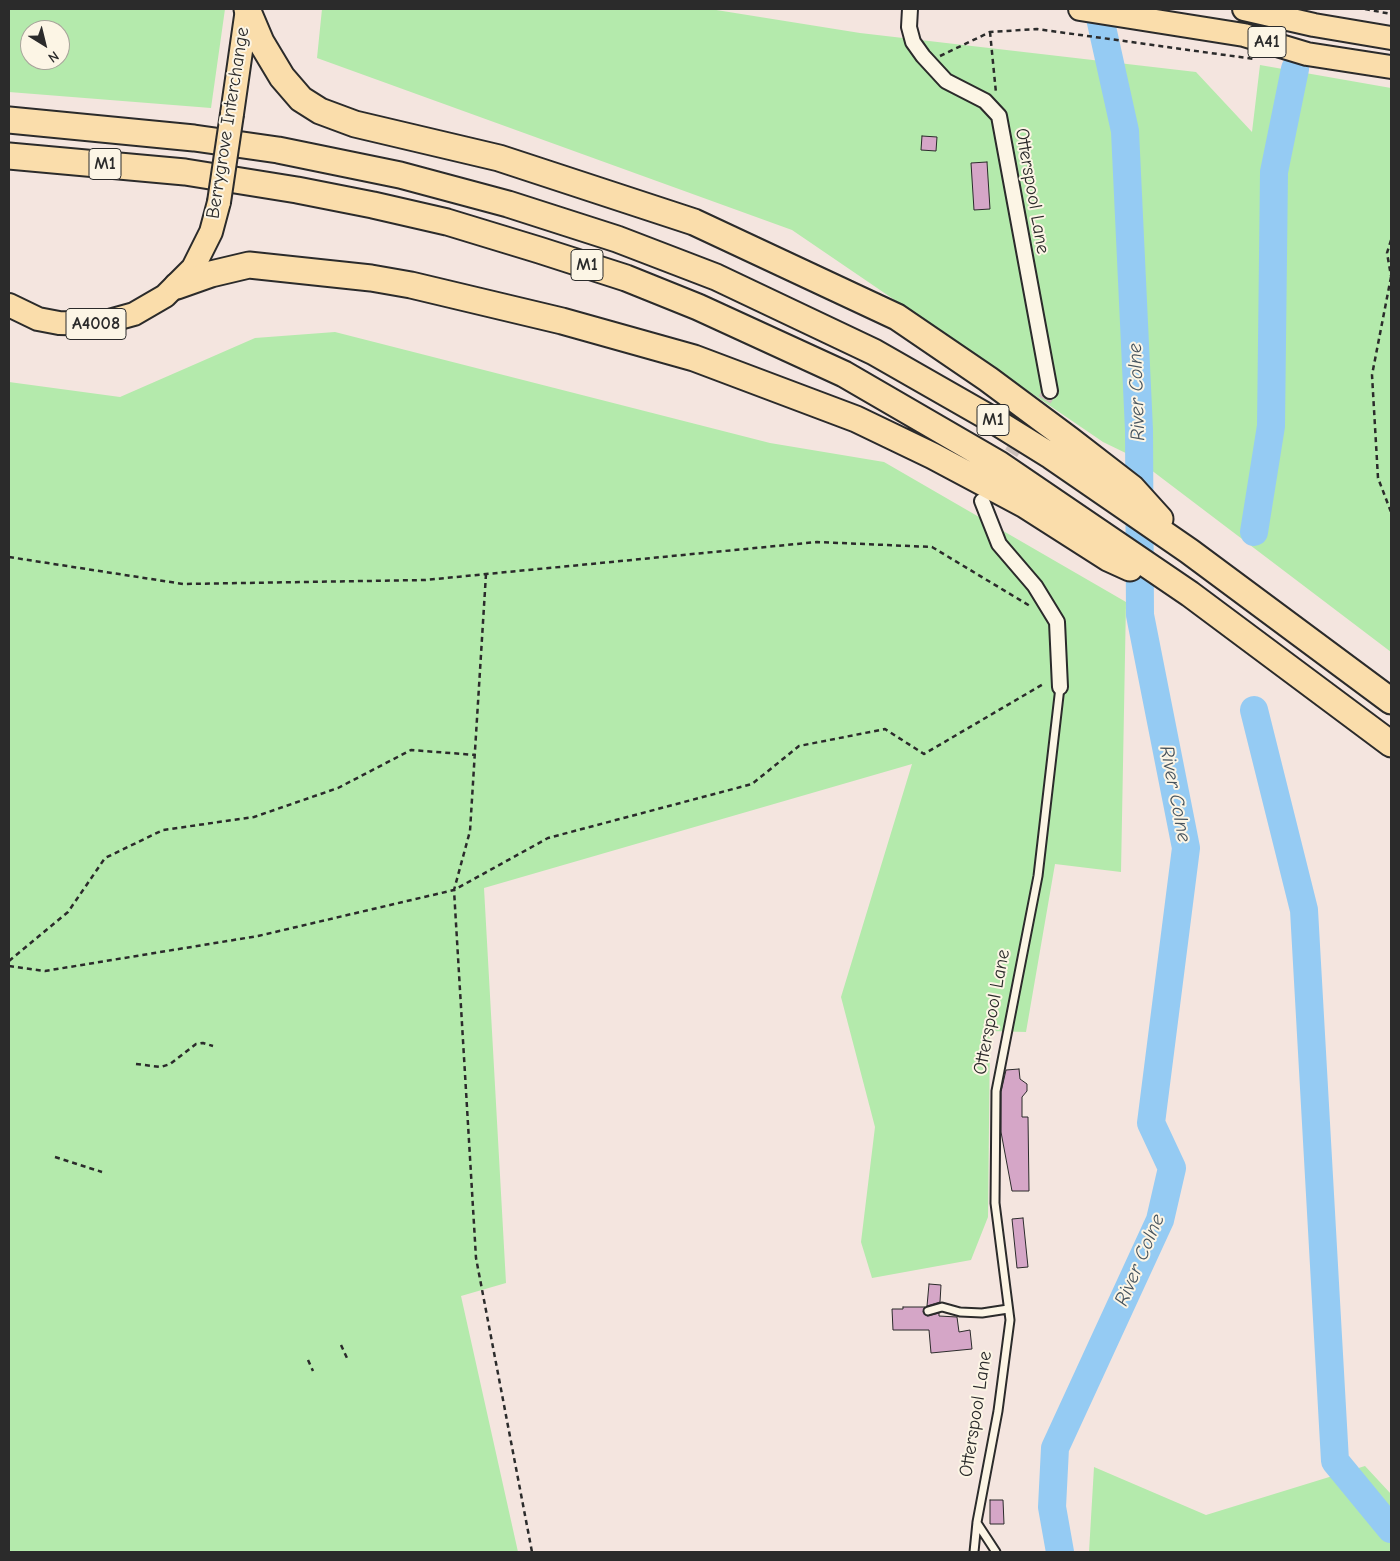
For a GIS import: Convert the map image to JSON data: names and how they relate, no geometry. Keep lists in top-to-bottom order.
{
  "streets": {
    "highway": [
      "A41",
      "Berrygrove Interchange",
      "M1",
      "A4008"
    ],
    "street": ["Otterspool Lane"]
  },
  "crossings": [
    ["Berrygrove Interchange", "M1"]
  ],
  "water": ["River Colne"],
  "north": "bottom right"
}
